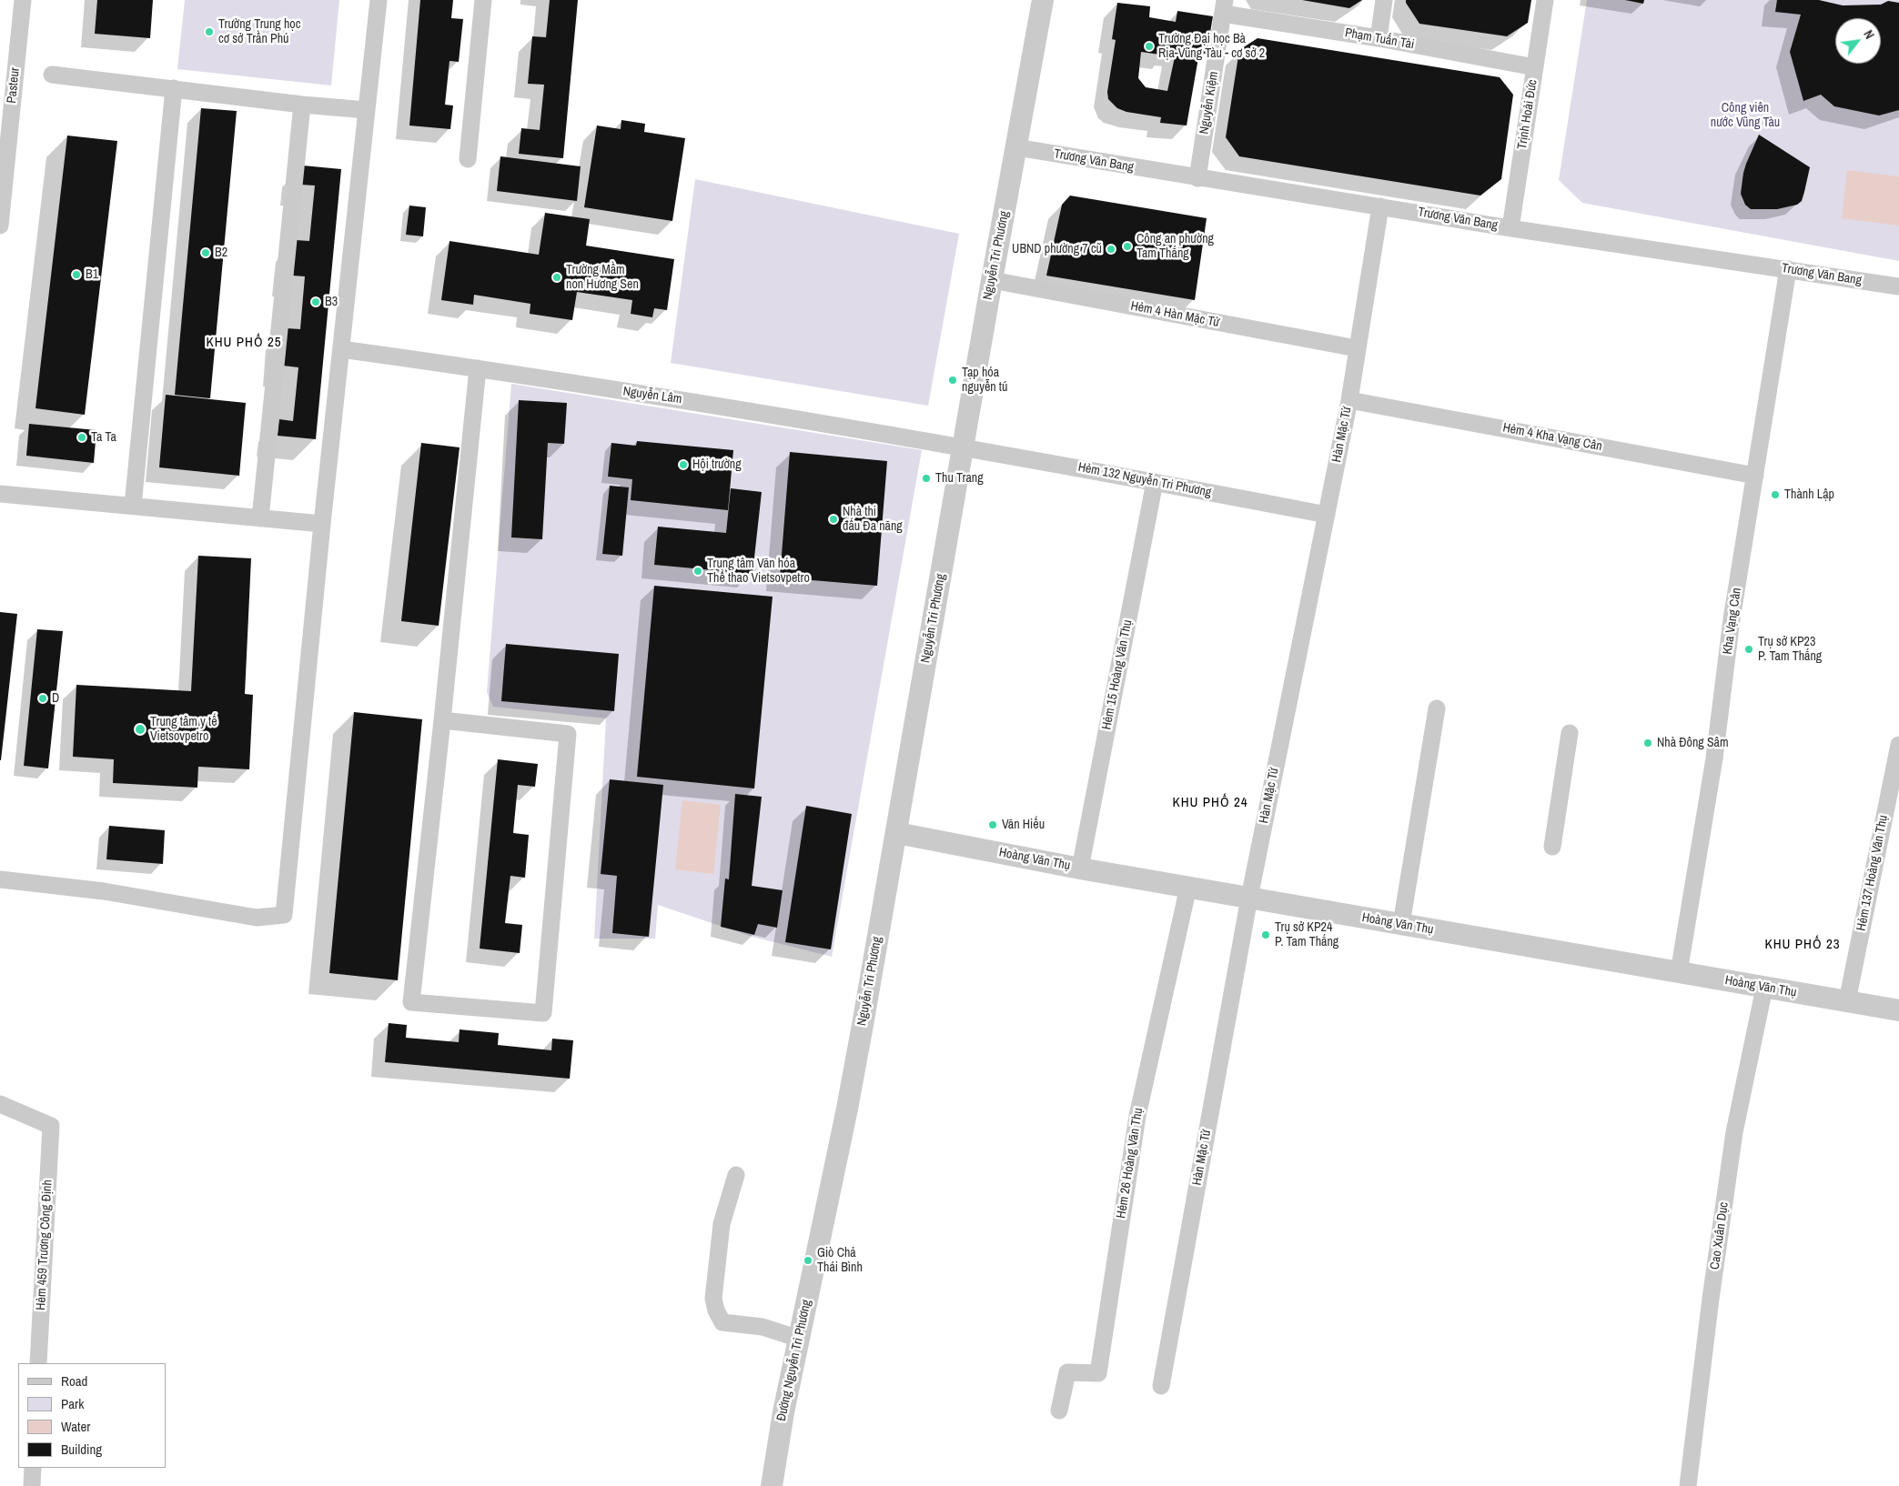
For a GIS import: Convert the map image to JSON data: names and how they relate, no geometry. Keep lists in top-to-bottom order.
{
  "streets": {
    "street": [
      "Phạm Tuấn Tài",
      "Pasteur",
      "Nguyễn Kiệm",
      "Trịnh Hoài Đức",
      "Trương Văn Bang",
      "Nguyễn Tri Phương",
      "Hẻm 4 Hàn Mặc Tử",
      "Nguyễn Lâm",
      "Hàn Mặc Tử",
      "Hẻm 4 Kha Vạng Cân",
      "Hẻm 132 Nguyễn Tri Phương",
      "Kha Vạng Cân",
      "Hẻm 15 Hoàng Văn Thụ",
      "Hoàng Văn Thụ",
      "Hẻm 137 Hoàng Văn Thụ",
      "Hẻm 26 Hoàng Văn Thụ",
      "Cao Xuân Dục",
      "Hẻm 459 Trương Công Định",
      "Đường Nguyễn Tri Phương"
    ]
  },
  "crossings": [
    ["Phạm Tuấn Tài", "Nguyễn Kiệm"],
    ["Phạm Tuấn Tài", "Trịnh Hoài Đức"],
    ["Nguyễn Kiệm", "Trương Văn Bang"],
    ["Trịnh Hoài Đức", "Trương Văn Bang"],
    ["Trương Văn Bang", "Nguyễn Tri Phương"],
    ["Trương Văn Bang", "Hàn Mặc Tử"],
    ["Trương Văn Bang", "Kha Vạng Cân"],
    ["Nguyễn Tri Phương", "Hẻm 4 Hàn Mặc Tử"],
    ["Nguyễn Tri Phương", "Nguyễn Lâm"],
    ["Nguyễn Tri Phương", "Hẻm 132 Nguyễn Tri Phương"],
    ["Nguyễn Tri Phương", "Hoàng Văn Thụ"],
    ["Nguyễn Tri Phương", "Đường Nguyễn Tri Phương"],
    ["Hẻm 4 Hàn Mặc Tử", "Hàn Mặc Tử"],
    ["Nguyễn Lâm", "Hẻm 132 Nguyễn Tri Phương"],
    ["Hàn Mặc Tử", "Hẻm 4 Kha Vạng Cân"],
    ["Hàn Mặc Tử", "Hẻm 132 Nguyễn Tri Phương"],
    ["Hàn Mặc Tử", "Hoàng Văn Thụ"],
    ["Hẻm 4 Kha Vạng Cân", "Kha Vạng Cân"],
    ["Hẻm 132 Nguyễn Tri Phương", "Hẻm 15 Hoàng Văn Thụ"],
    ["Kha Vạng Cân", "Hoàng Văn Thụ"],
    ["Hẻm 15 Hoàng Văn Thụ", "Hoàng Văn Thụ"],
    ["Hoàng Văn Thụ", "Hẻm 137 Hoàng Văn Thụ"],
    ["Hoàng Văn Thụ", "Hẻm 26 Hoàng Văn Thụ"],
    ["Hoàng Văn Thụ", "Cao Xuân Dục"]
  ],
  "districts": ["KHU PHỐ 25", "KHU PHỐ 24", "KHU PHỐ 23"],
  "parks": ["Công viên nước Vũng Tàu"],
  "places": [
    "Trường Trung học cơ sở Trần Phú",
    "Trường Đại học Bà Rịa-Vũng Tàu - cơ sở 2",
    "Công an phường Tam Thắng",
    "UBND phường 7 cũ",
    "B2",
    "B1",
    "Trường Mầm non Hương Sen",
    "B3",
    "Tạp hóa nguyễn tú",
    "Ta Ta",
    "Hội trường",
    "Thu Trang",
    "Thành Lập",
    "Nhà thi đấu Đa năng",
    "Trung tâm Văn hóa Thể thao Vietsovpetro",
    "Trụ sở KP23 P. Tam Thắng",
    "D",
    "Trung tâm y tế Vietsovpetro",
    "Nhà Đông Sâm",
    "Văn Hiếu",
    "Trụ sở KP24 P. Tam Thắng",
    "Giò Chả Thái Bình"
  ],
  "legend": [
    "Road",
    "Park",
    "Water",
    "Building"
  ],
  "north": "top right"
}
